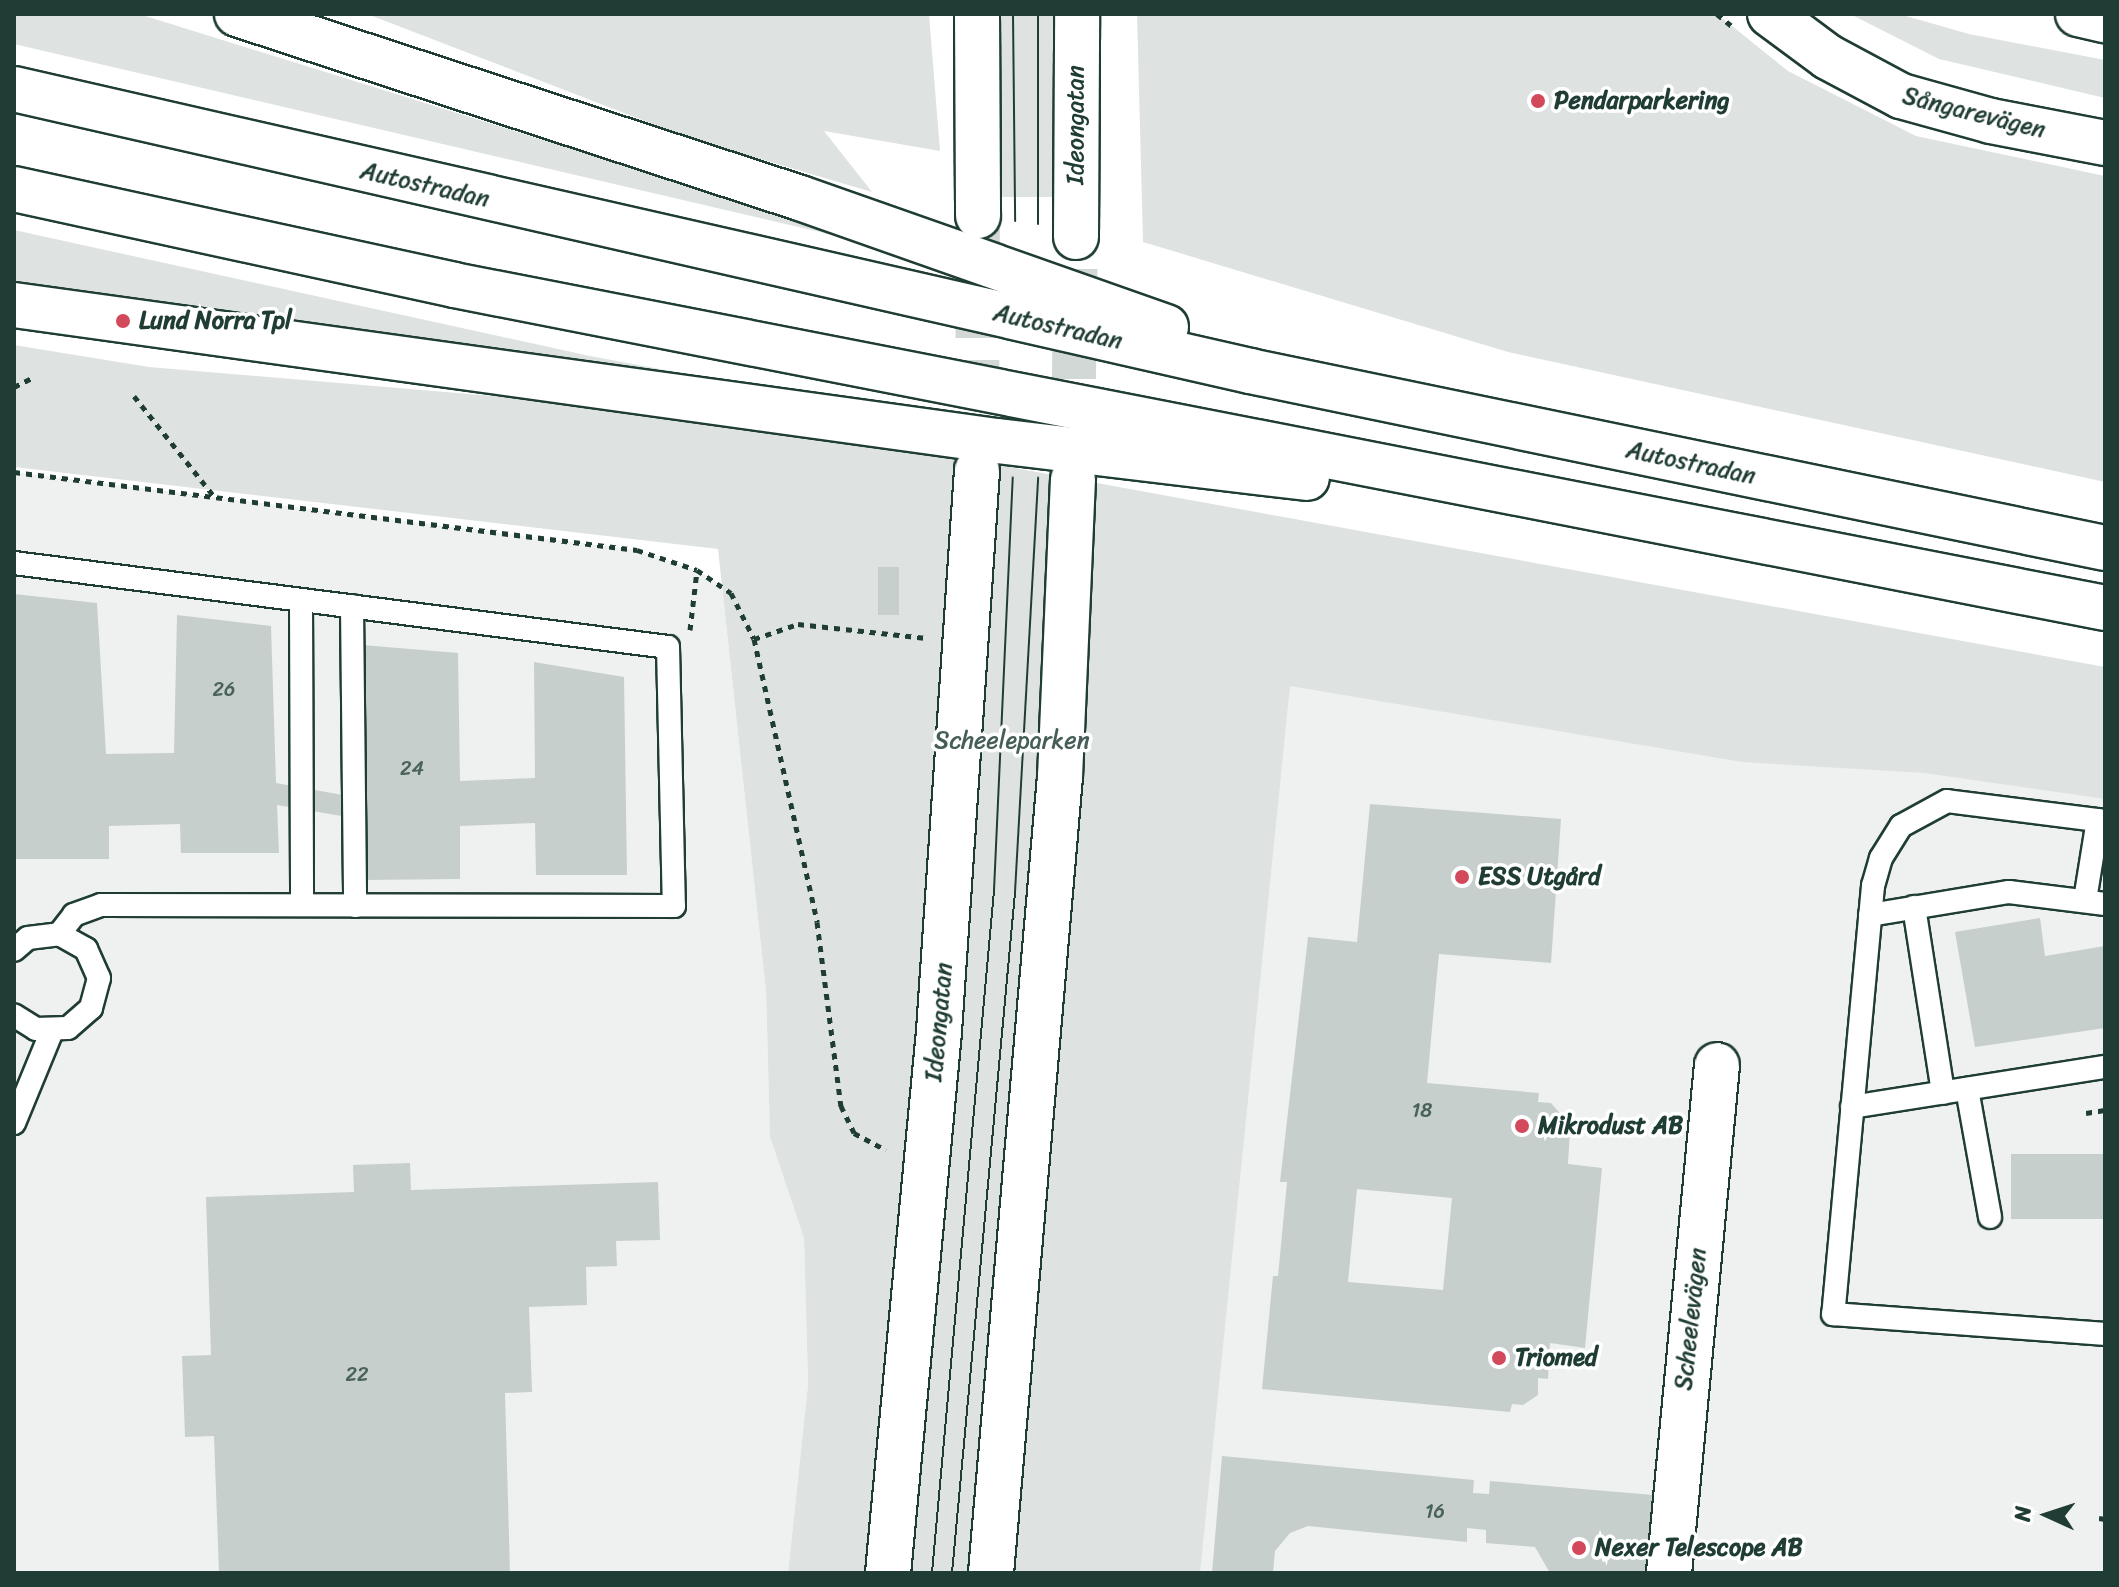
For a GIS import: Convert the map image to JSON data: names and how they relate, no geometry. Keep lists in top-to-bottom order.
{
  "streets": {
    "main road": [
      "Sångarevägen",
      "Ideongatan",
      "Autostradan",
      "Scheelevägen"
    ]
  },
  "parks": ["Scheeleparken"],
  "places": [
    "Pendarparkering",
    "Lund Norra Tpl",
    "ESS Utgård",
    "Mikrodust AB",
    "Triomed",
    "Nexer Telescope AB"
  ],
  "house_numbers": [
    "26",
    "24",
    "18",
    "22",
    "16"
  ],
  "north": "left"
}
